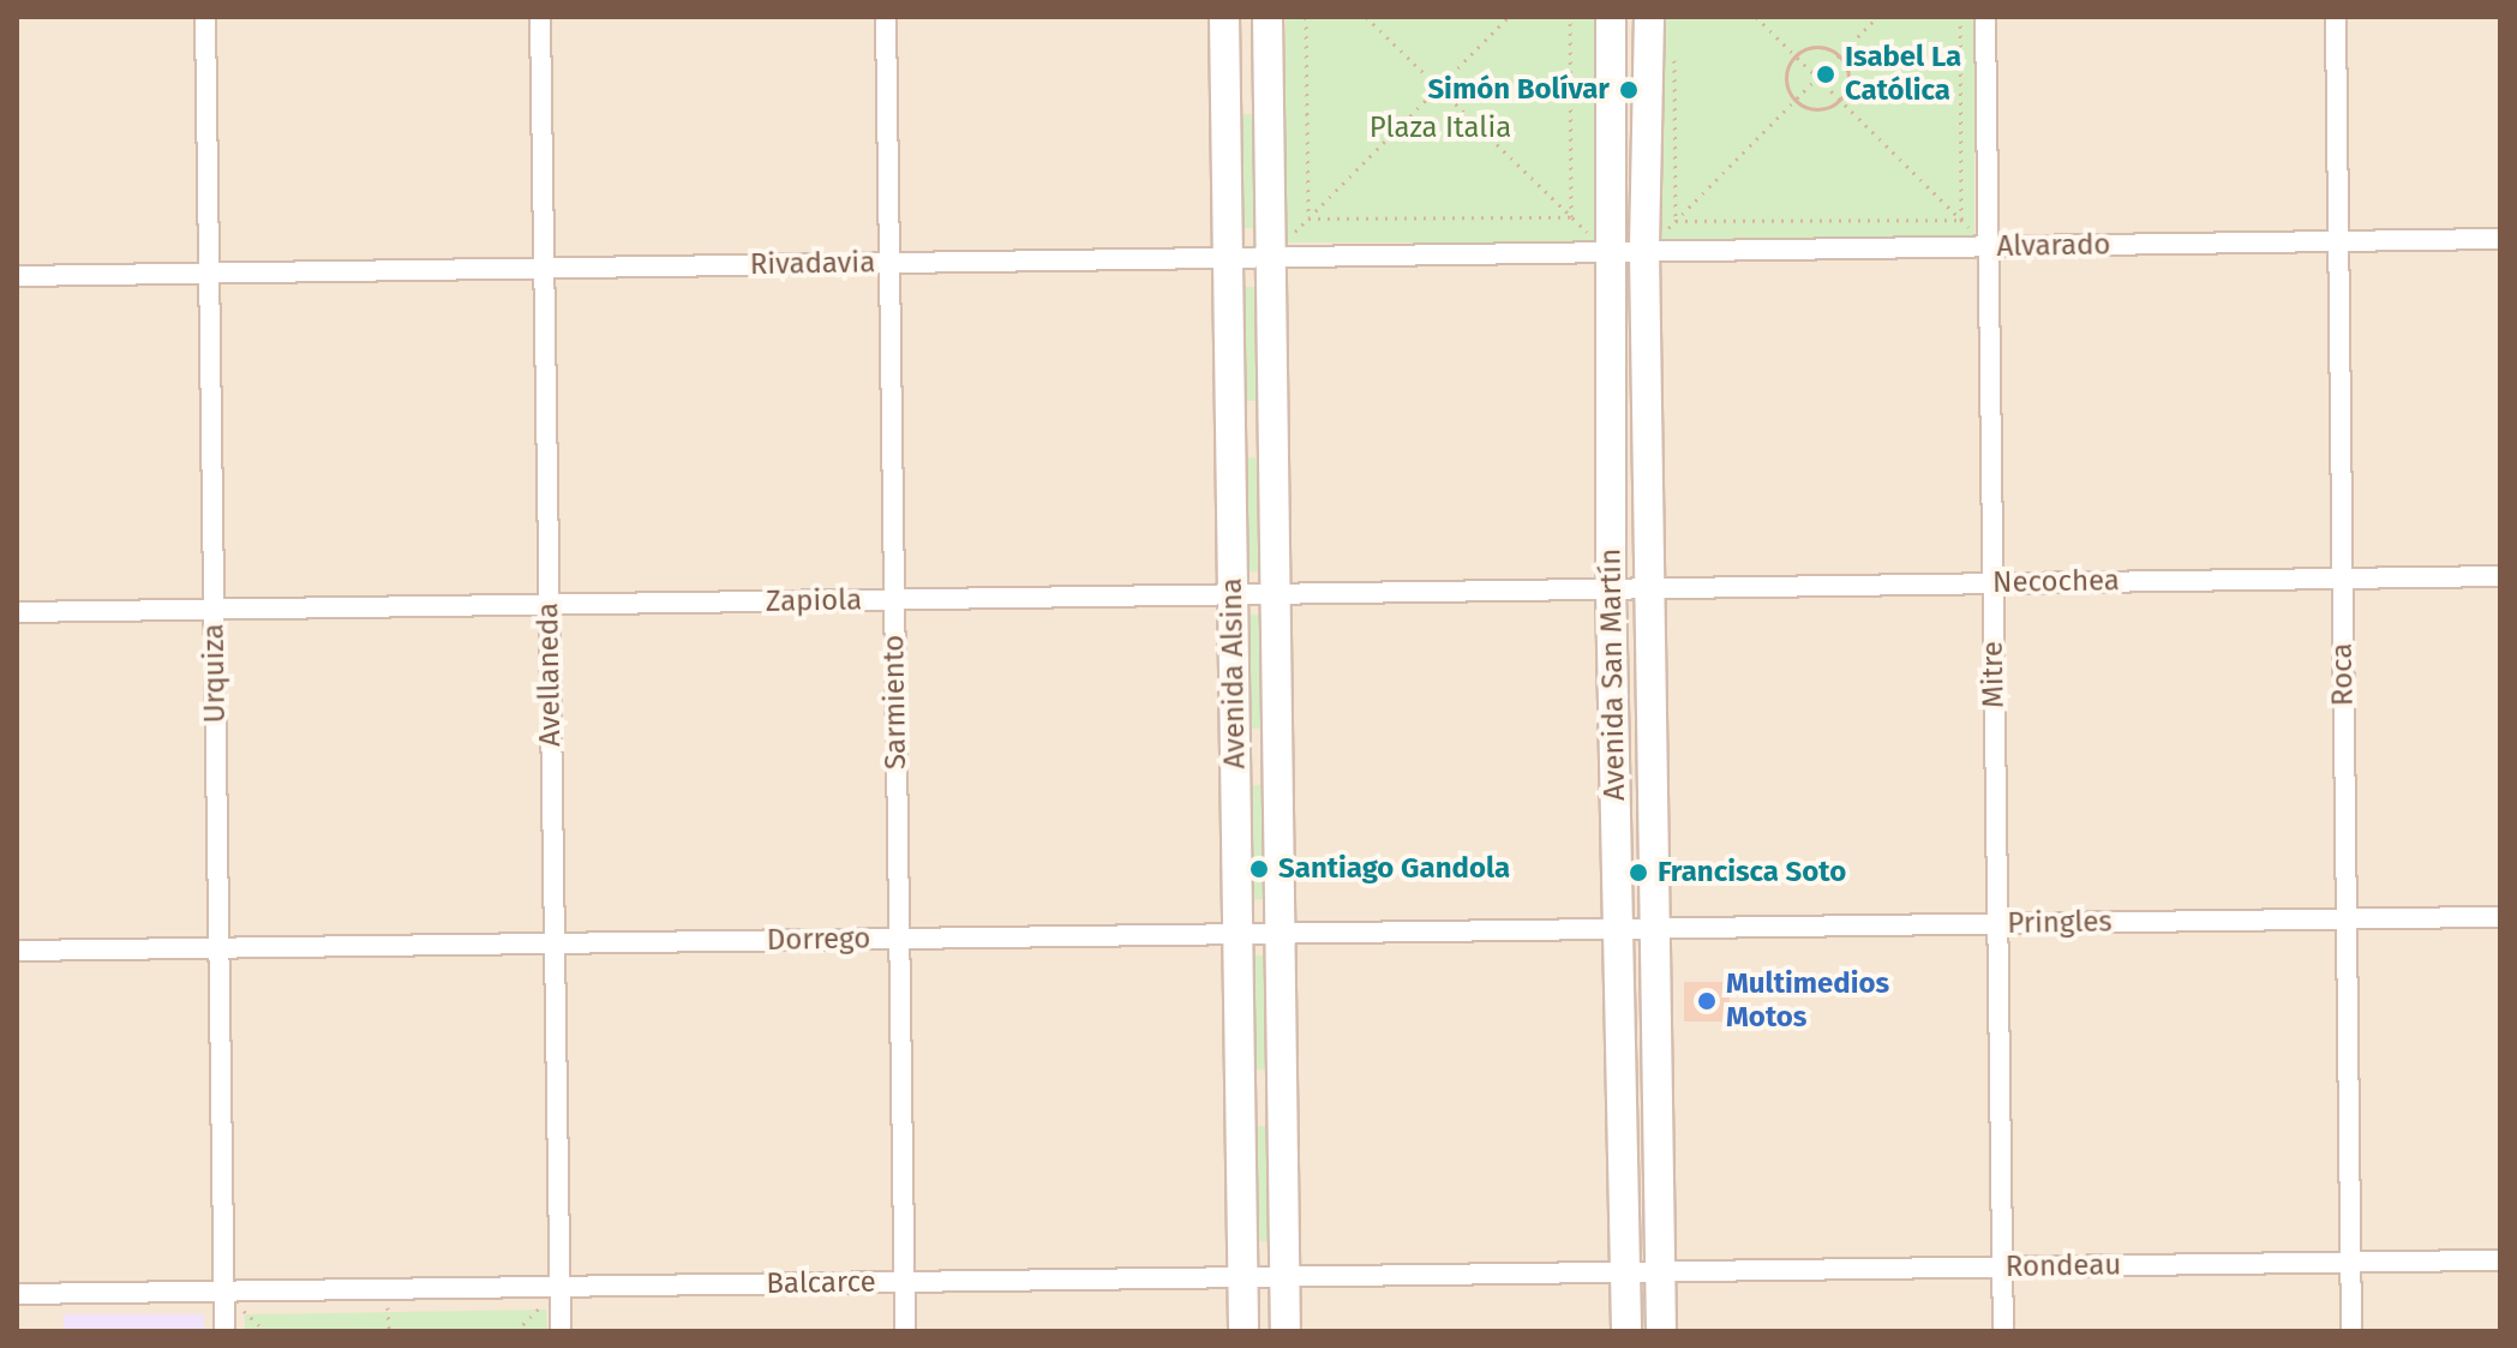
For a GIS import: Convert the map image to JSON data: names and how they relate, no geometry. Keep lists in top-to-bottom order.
{
  "streets": {
    "street": [
      "Alvarado",
      "Rivadavia",
      "Necochea",
      "Zapiola",
      "Urquiza",
      "Avenida Alsina",
      "Avellaneda",
      "Avenida San Martín",
      "Mitre",
      "Roca",
      "Sarmiento",
      "Pringles",
      "Dorrego",
      "Rondeau",
      "Balcarce"
    ]
  },
  "crossings": [
    ["Alvarado", "Rivadavia"],
    ["Alvarado", "Avenida San Martín"],
    ["Alvarado", "Mitre"],
    ["Alvarado", "Roca"],
    ["Rivadavia", "Urquiza"],
    ["Rivadavia", "Avenida Alsina"],
    ["Rivadavia", "Avellaneda"],
    ["Rivadavia", "Avenida San Martín"],
    ["Rivadavia", "Sarmiento"],
    ["Necochea", "Zapiola"],
    ["Necochea", "Avenida San Martín"],
    ["Necochea", "Mitre"],
    ["Necochea", "Roca"],
    ["Zapiola", "Urquiza"],
    ["Zapiola", "Avenida Alsina"],
    ["Zapiola", "Avellaneda"],
    ["Zapiola", "Avenida San Martín"],
    ["Zapiola", "Sarmiento"],
    ["Urquiza", "Dorrego"],
    ["Urquiza", "Balcarce"],
    ["Avenida Alsina", "Dorrego"],
    ["Avenida Alsina", "Balcarce"],
    ["Avellaneda", "Dorrego"],
    ["Avellaneda", "Balcarce"],
    ["Avenida San Martín", "Pringles"],
    ["Avenida San Martín", "Dorrego"],
    ["Avenida San Martín", "Rondeau"],
    ["Avenida San Martín", "Balcarce"],
    ["Mitre", "Pringles"],
    ["Mitre", "Rondeau"],
    ["Roca", "Pringles"],
    ["Roca", "Rondeau"],
    ["Sarmiento", "Dorrego"],
    ["Sarmiento", "Balcarce"],
    ["Pringles", "Dorrego"],
    ["Rondeau", "Balcarce"]
  ],
  "parks": ["Plaza Italia"],
  "places": [
    "Isabel La Católica",
    "Simón Bolívar",
    "Santiago Gandola",
    "Francisca Soto",
    "Multimedios Motos"
  ]
}
